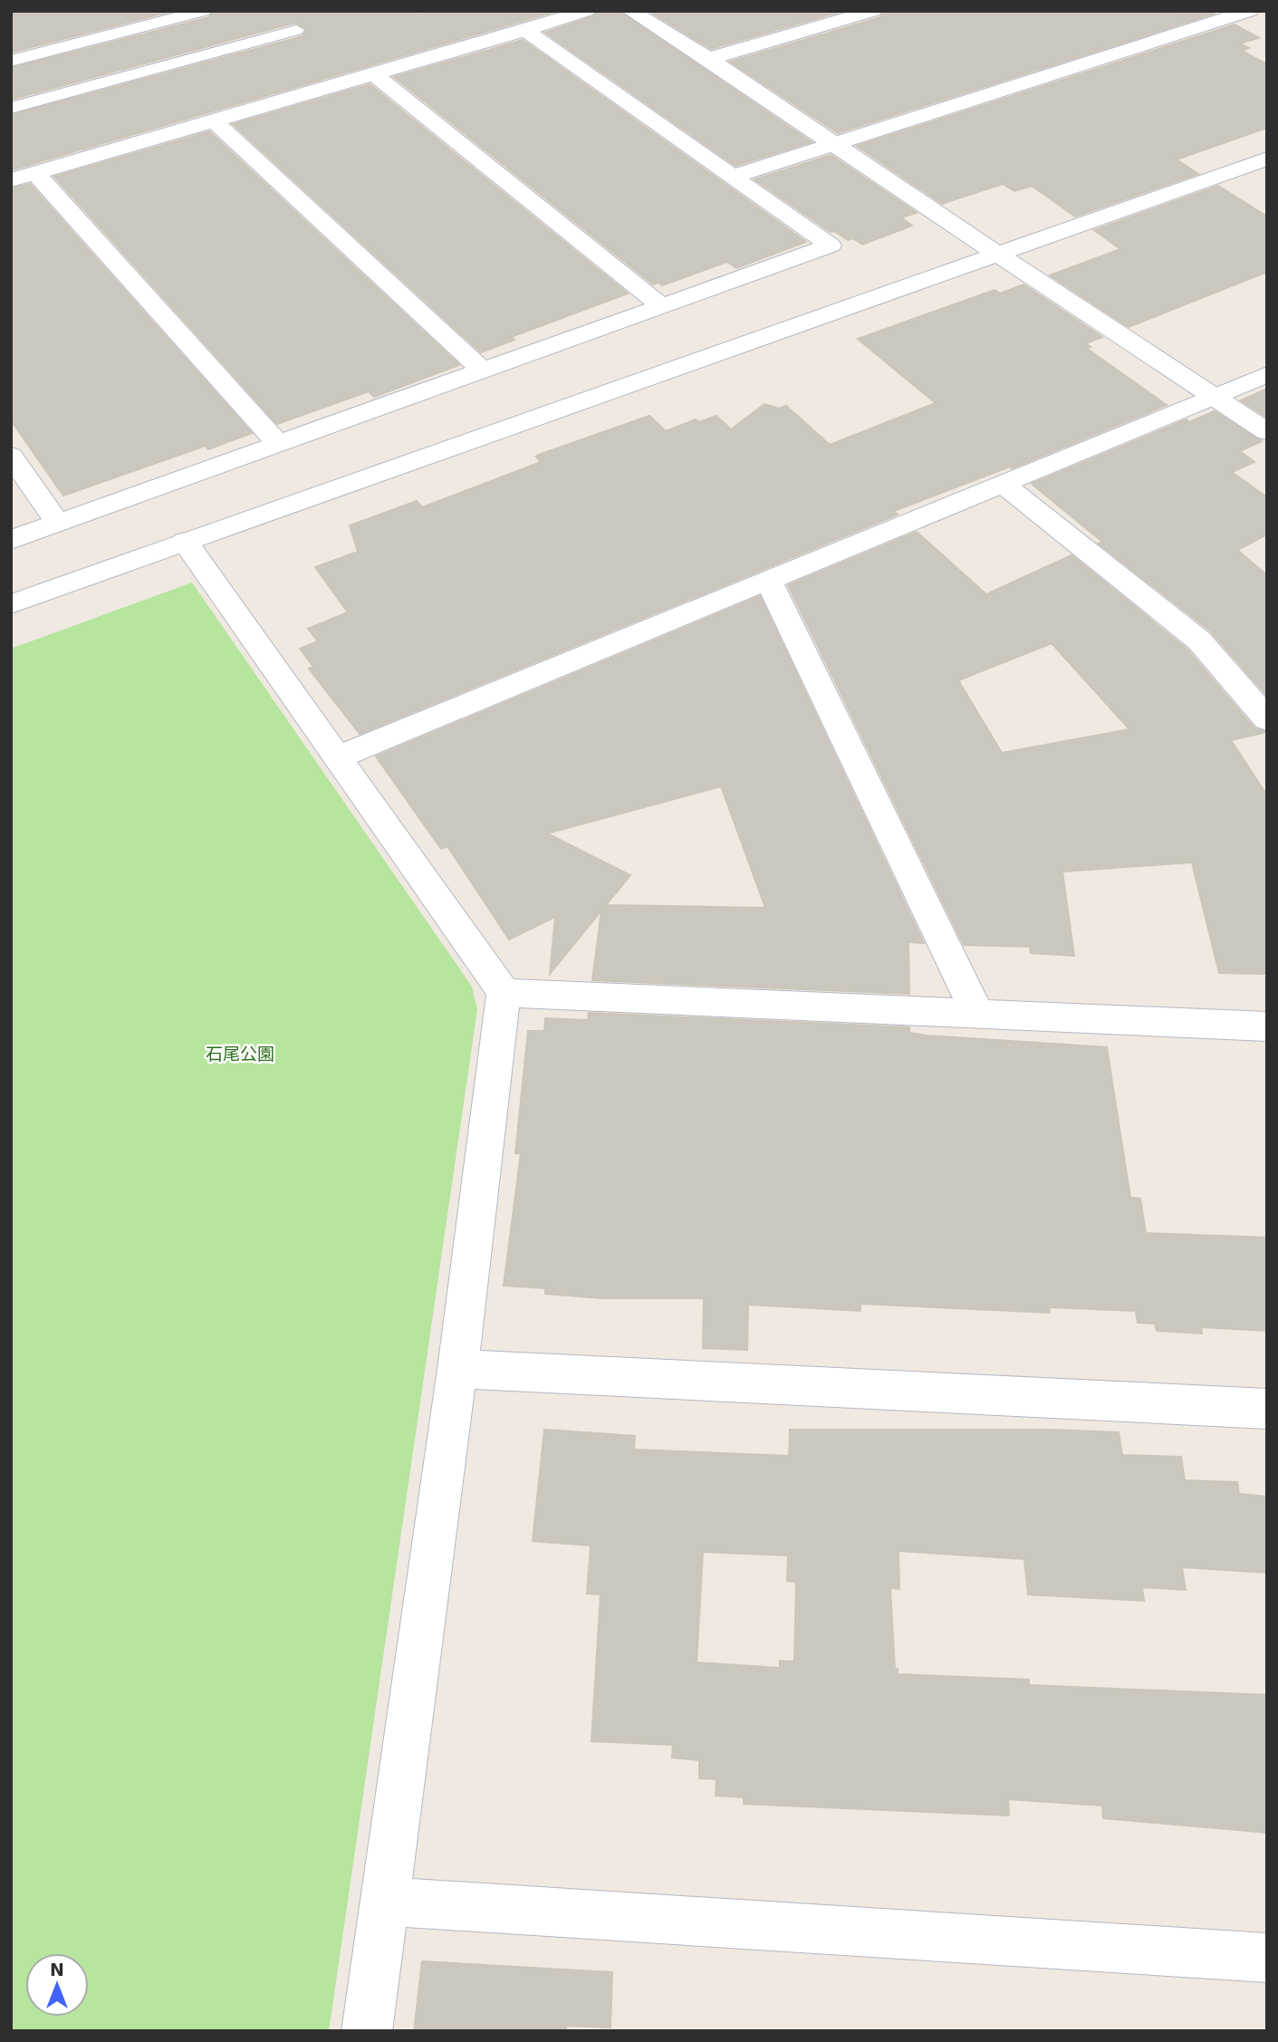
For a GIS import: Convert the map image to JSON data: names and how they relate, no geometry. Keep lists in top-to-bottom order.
{
  "parks": ["石尾公園"],
  "north": "top"
}
